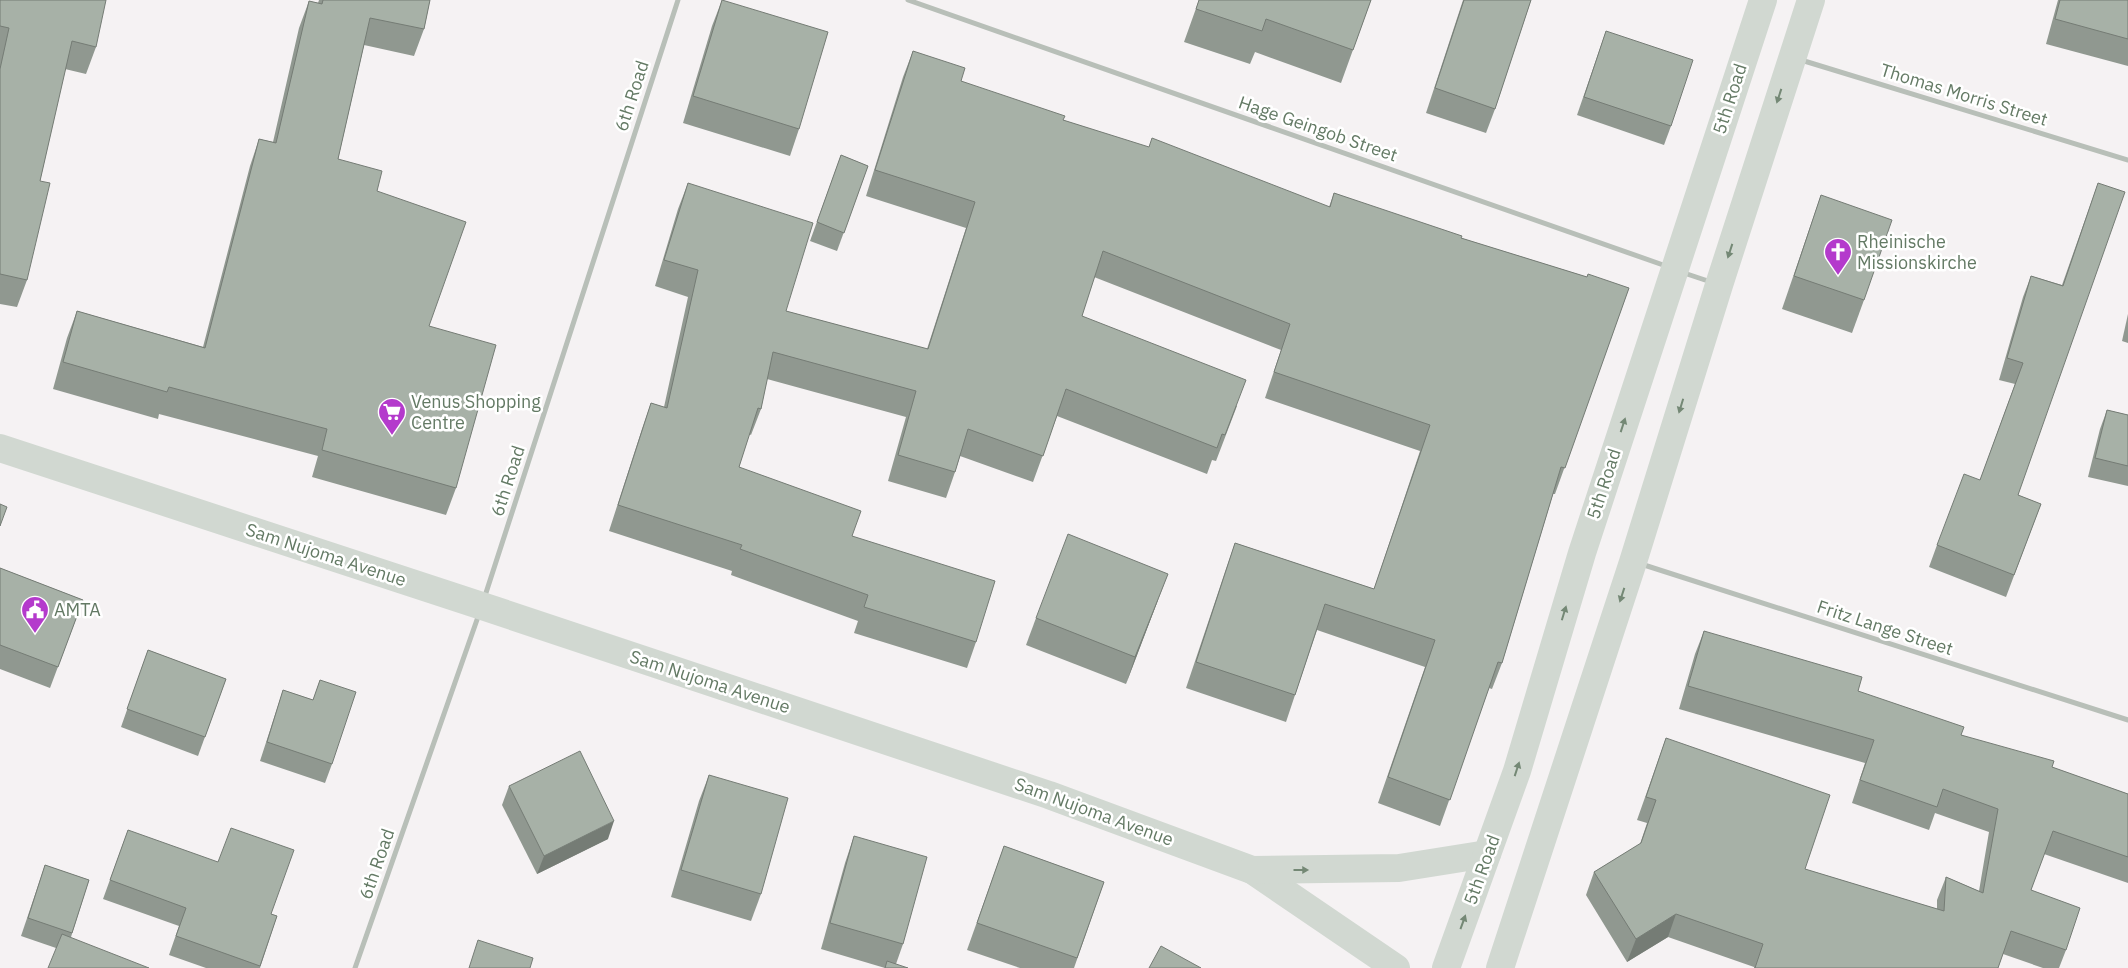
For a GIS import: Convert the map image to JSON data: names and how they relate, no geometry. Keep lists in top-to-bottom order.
{
  "streets": {
    "main road": ["5th Road", "Sam Nujoma Avenue"],
    "street": [
      "Thomas Morris Street",
      "6th Road",
      "Hage Geingob Street",
      "Fritz Lange Street"
    ]
  },
  "crossings": [
    ["6th Road", "Sam Nujoma Avenue"],
    ["5th Road", "Hage Geingob Street"]
  ],
  "places": {
    "church": ["Rheinische Missionskirche"],
    "supermarket": ["Venus Shopping Centre"],
    "public building": ["AMTA"]
  }
}
